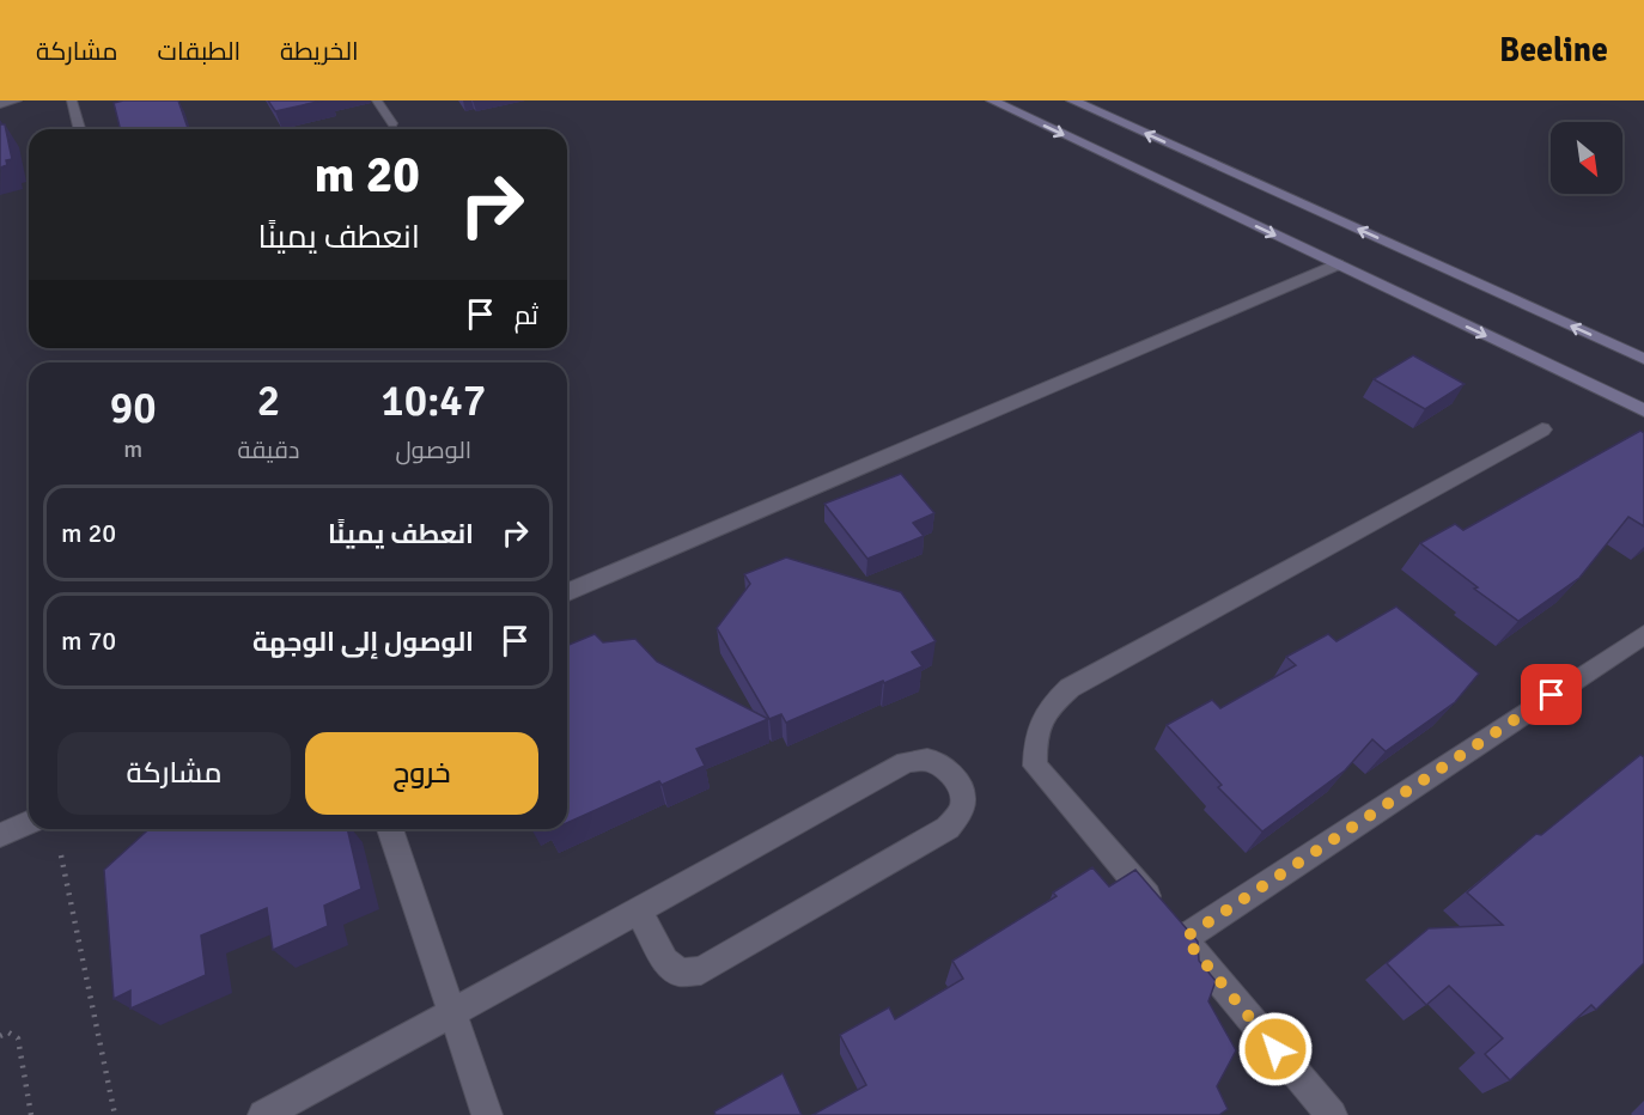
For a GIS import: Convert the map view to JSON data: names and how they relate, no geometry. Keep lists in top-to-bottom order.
{
  "north": "bottom right",
  "page": {
    "header": "Beeline",
    "nav": ["الخريطة", "الطبقات", "مشاركة"],
    "turn": ["20 m", "انعطف يمينًا"],
    "then": "ثم",
    "eta": [
      "10:47",
      "الوصول",
      "2",
      "دقيقة",
      "90",
      "m"
    ],
    "list": [
      {
        "name": "انعطف يمينًا",
        "value": "20 m"
      },
      {
        "name": "الوصول إلى الوجهة",
        "value": "70 m"
      }
    ],
    "buttons": ["خروج", "مشاركة"]
  }
}
